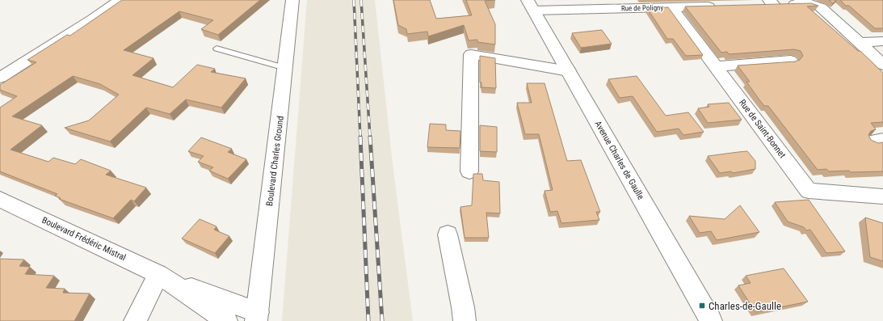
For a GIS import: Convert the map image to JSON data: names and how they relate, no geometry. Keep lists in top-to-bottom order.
{
  "streets": {
    "street": [
      "Rue de Poligny",
      "Rue de Saint-Bonnet",
      "Avenue Charles de Gaulle",
      "Boulevard Charles Ground",
      "Boulevard Frédéric Mistral"
    ]
  },
  "crossings": [
    ["Rue de Poligny", "Rue de Saint-Bonnet"],
    ["Rue de Poligny", "Avenue Charles de Gaulle"],
    ["Boulevard Charles Ground", "Boulevard Frédéric Mistral"]
  ],
  "places": {
    "transit": ["Charles-de-Gaulle"]
  }
}
